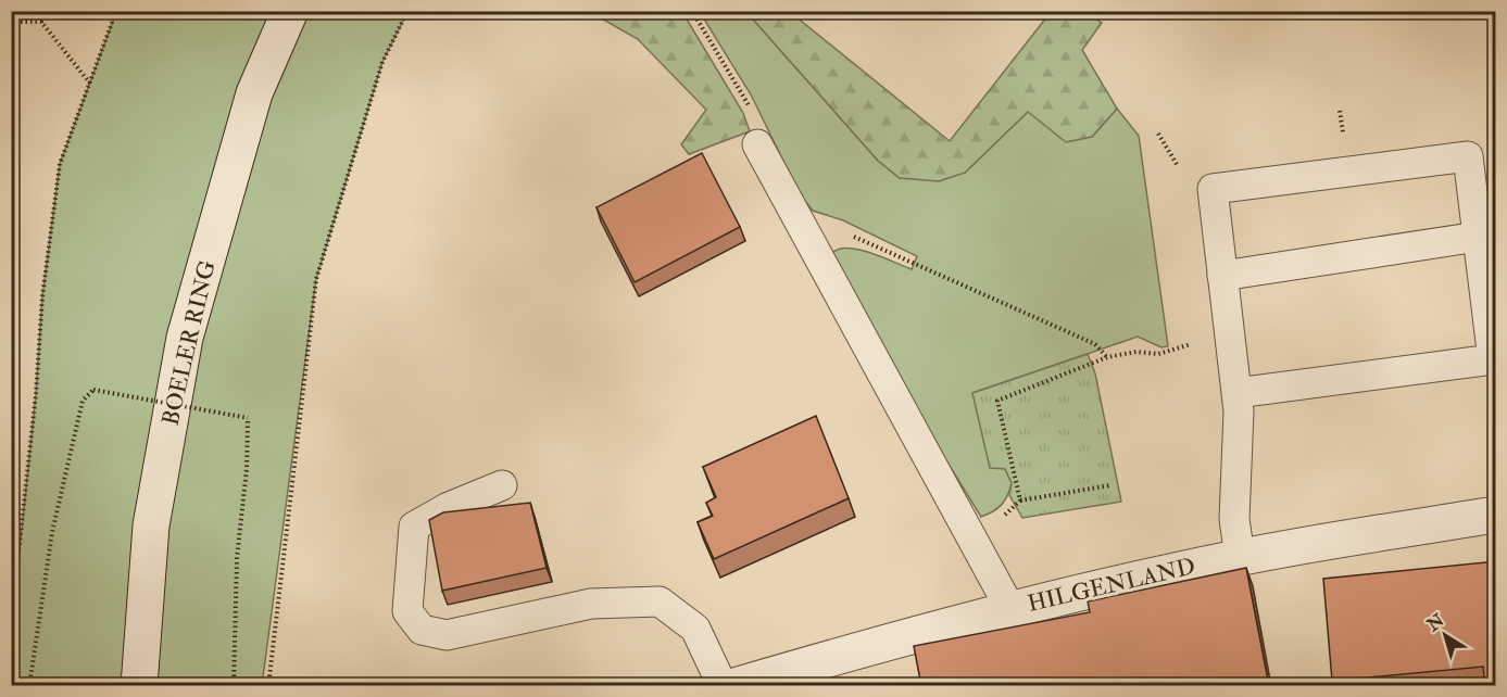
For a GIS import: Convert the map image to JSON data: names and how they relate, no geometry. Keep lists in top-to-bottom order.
{
  "streets": {
    "street": ["BOELER RING", "HILGENLAND"]
  },
  "north": "top left"
}
